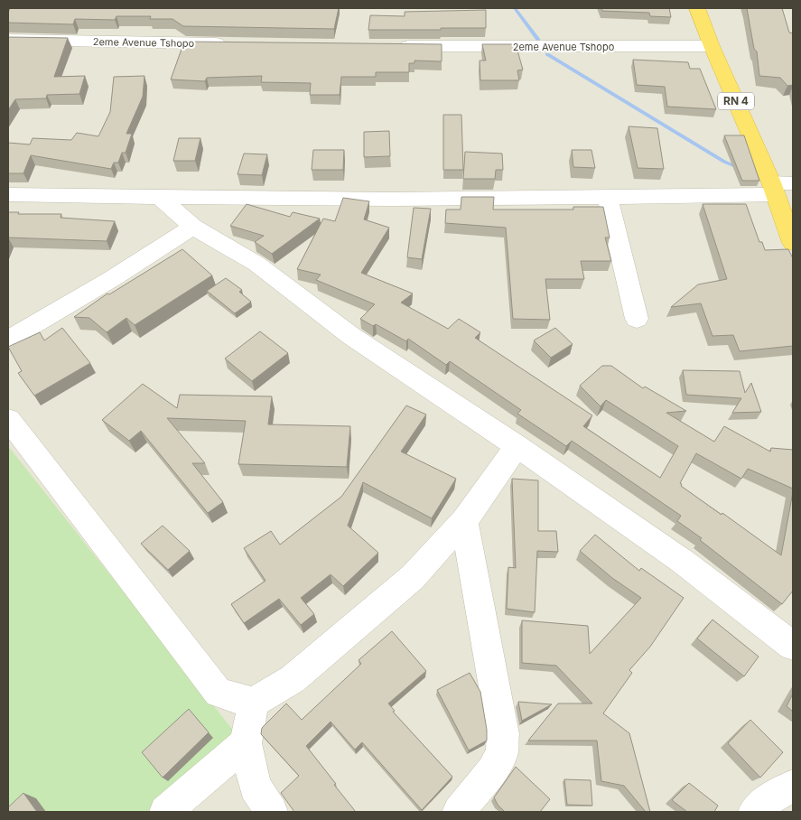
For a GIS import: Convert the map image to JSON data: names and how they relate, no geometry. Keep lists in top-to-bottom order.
{
  "streets": {
    "highway": ["RN 4"],
    "street": ["2eme Avenue Tshopo"]
  },
  "crossings": [
    ["2eme Avenue Tshopo", "RN 4"]
  ]
}
